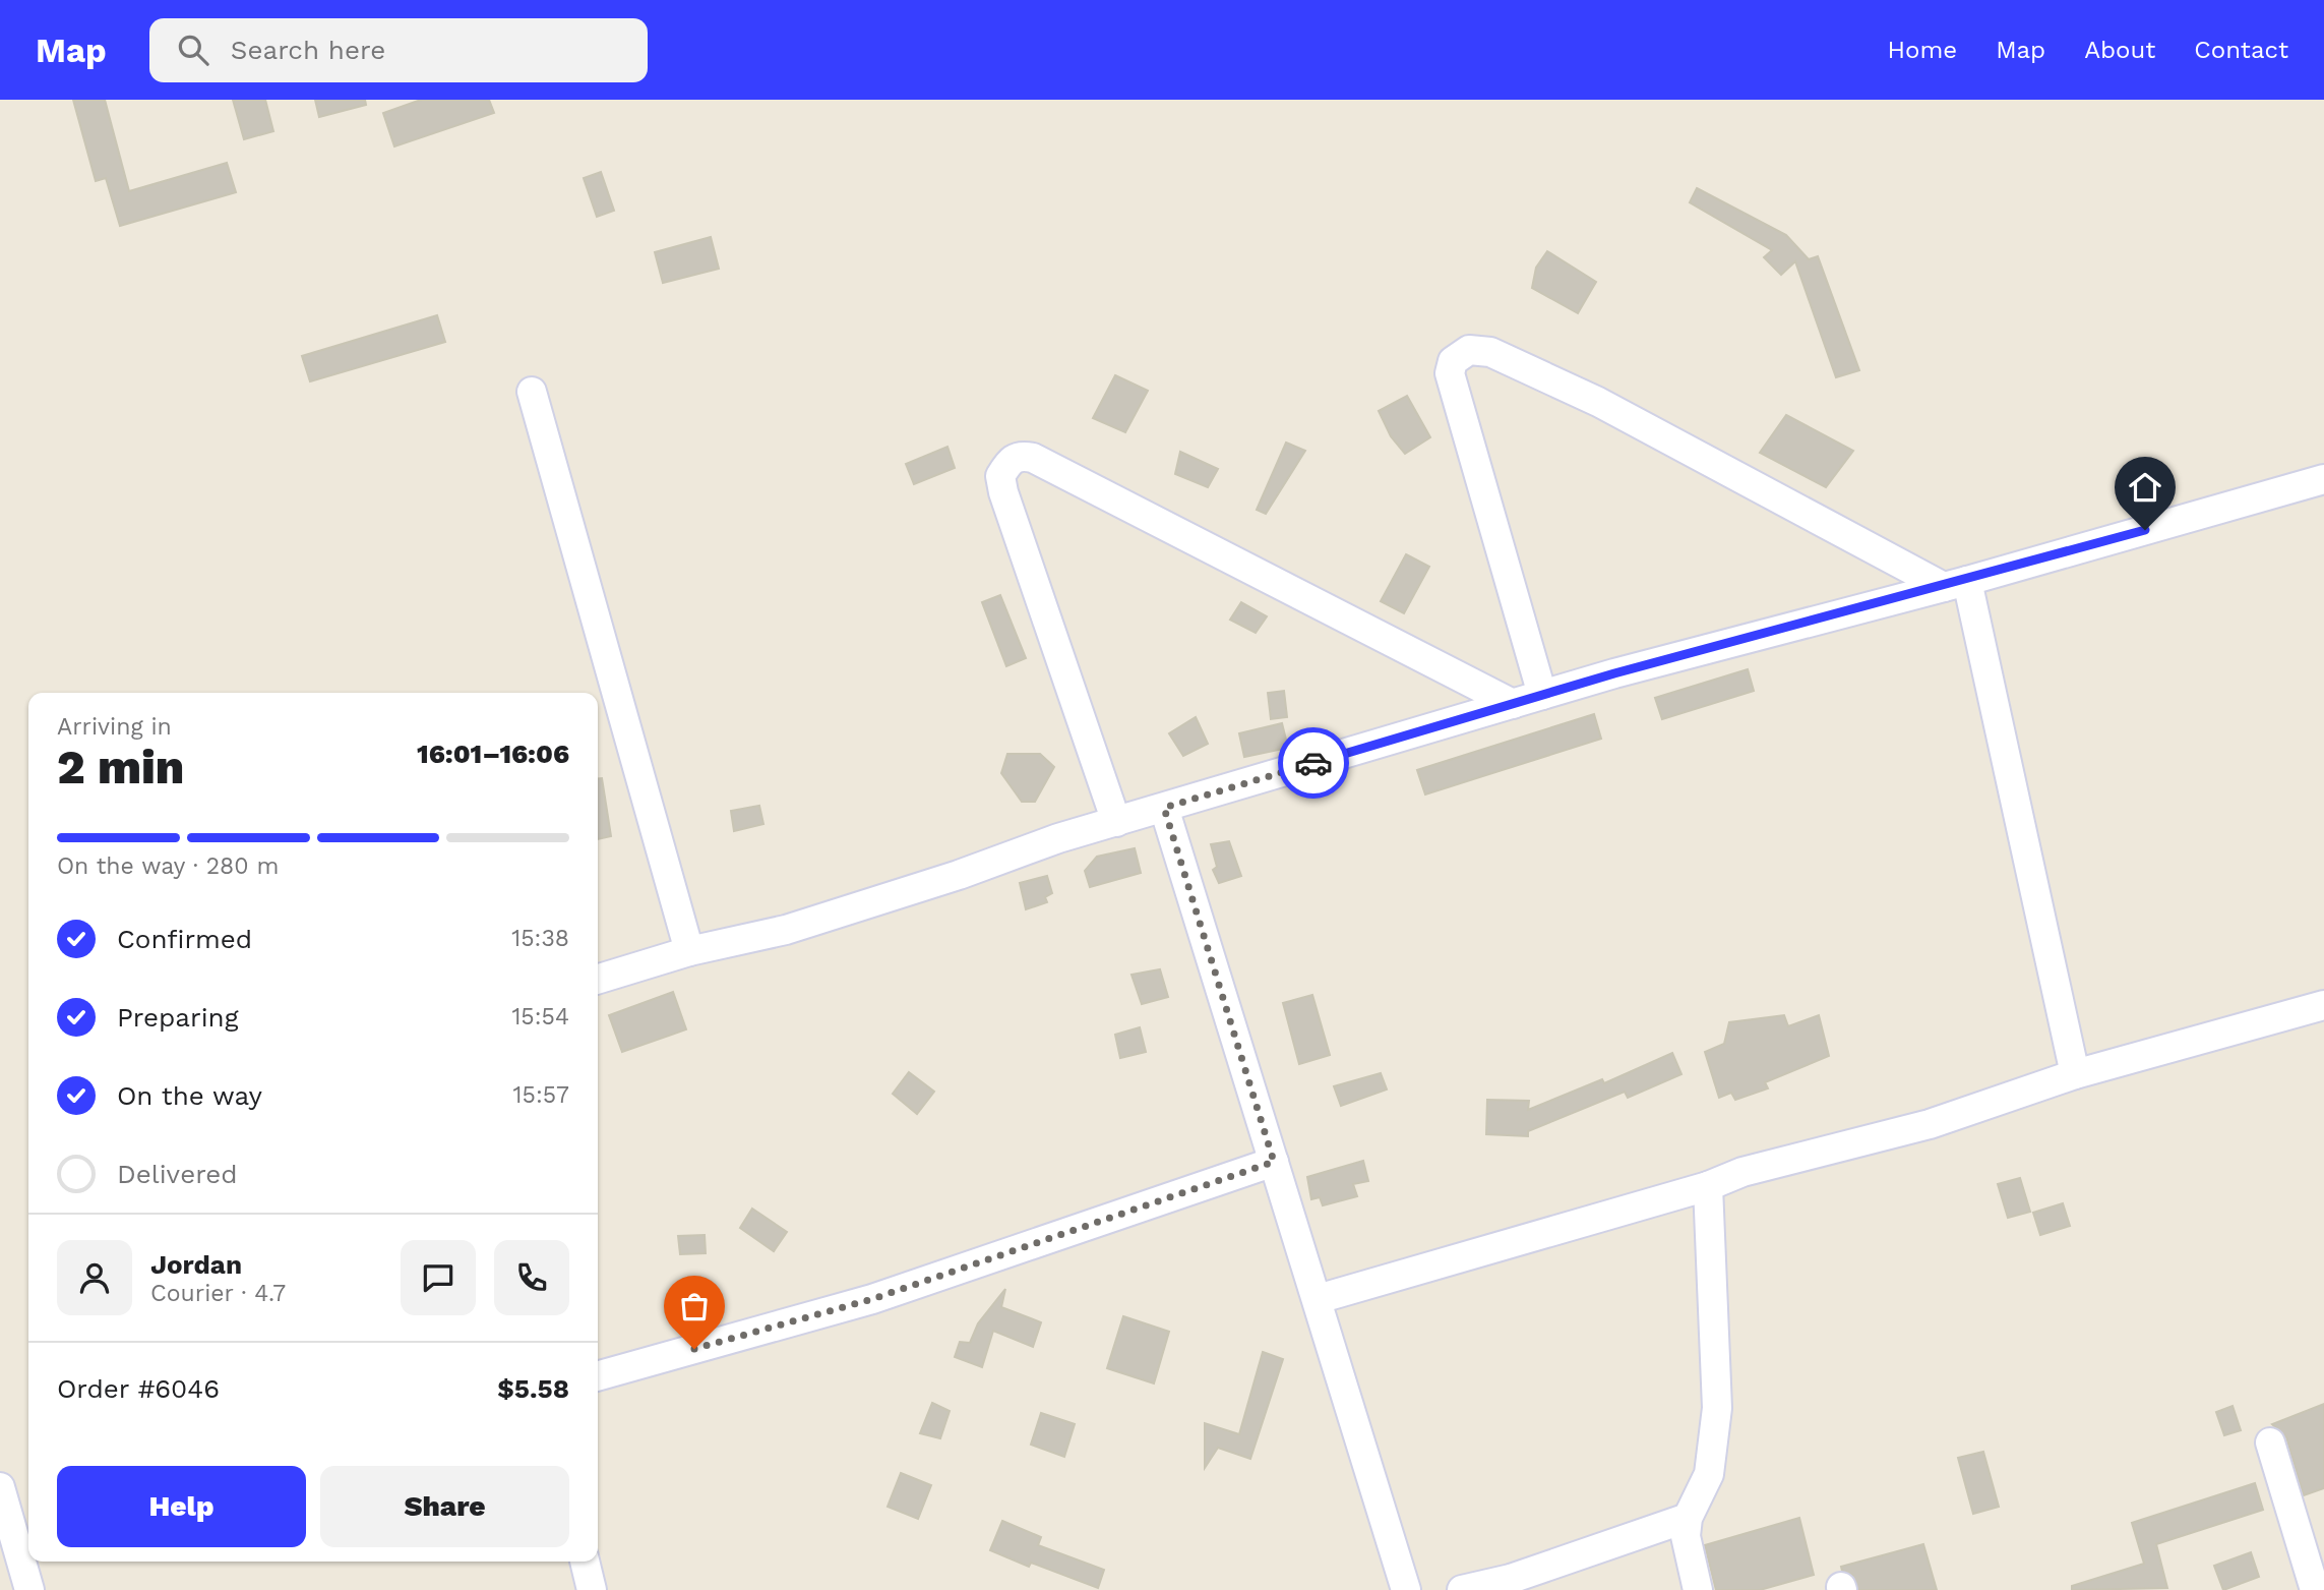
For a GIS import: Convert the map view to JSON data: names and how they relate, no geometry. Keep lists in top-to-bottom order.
{
  "page": {
    "header": "Map",
    "search": "Search here",
    "nav": [
      "Home",
      "Map",
      "About",
      "Contact"
    ],
    "heading": ["2 min", "Arriving in", "16:01–16:06"],
    "panel": [
      "Jordan",
      "Courier · 4.7",
      "Order #6046",
      "$5.58"
    ],
    "bar": "On the way · 280 m",
    "list": [
      ["Confirmed", "15:38"],
      ["Preparing", "15:54"],
      ["On the way", "15:57"],
      "Delivered"
    ],
    "buttons": ["Help", "Share"]
  }
}
